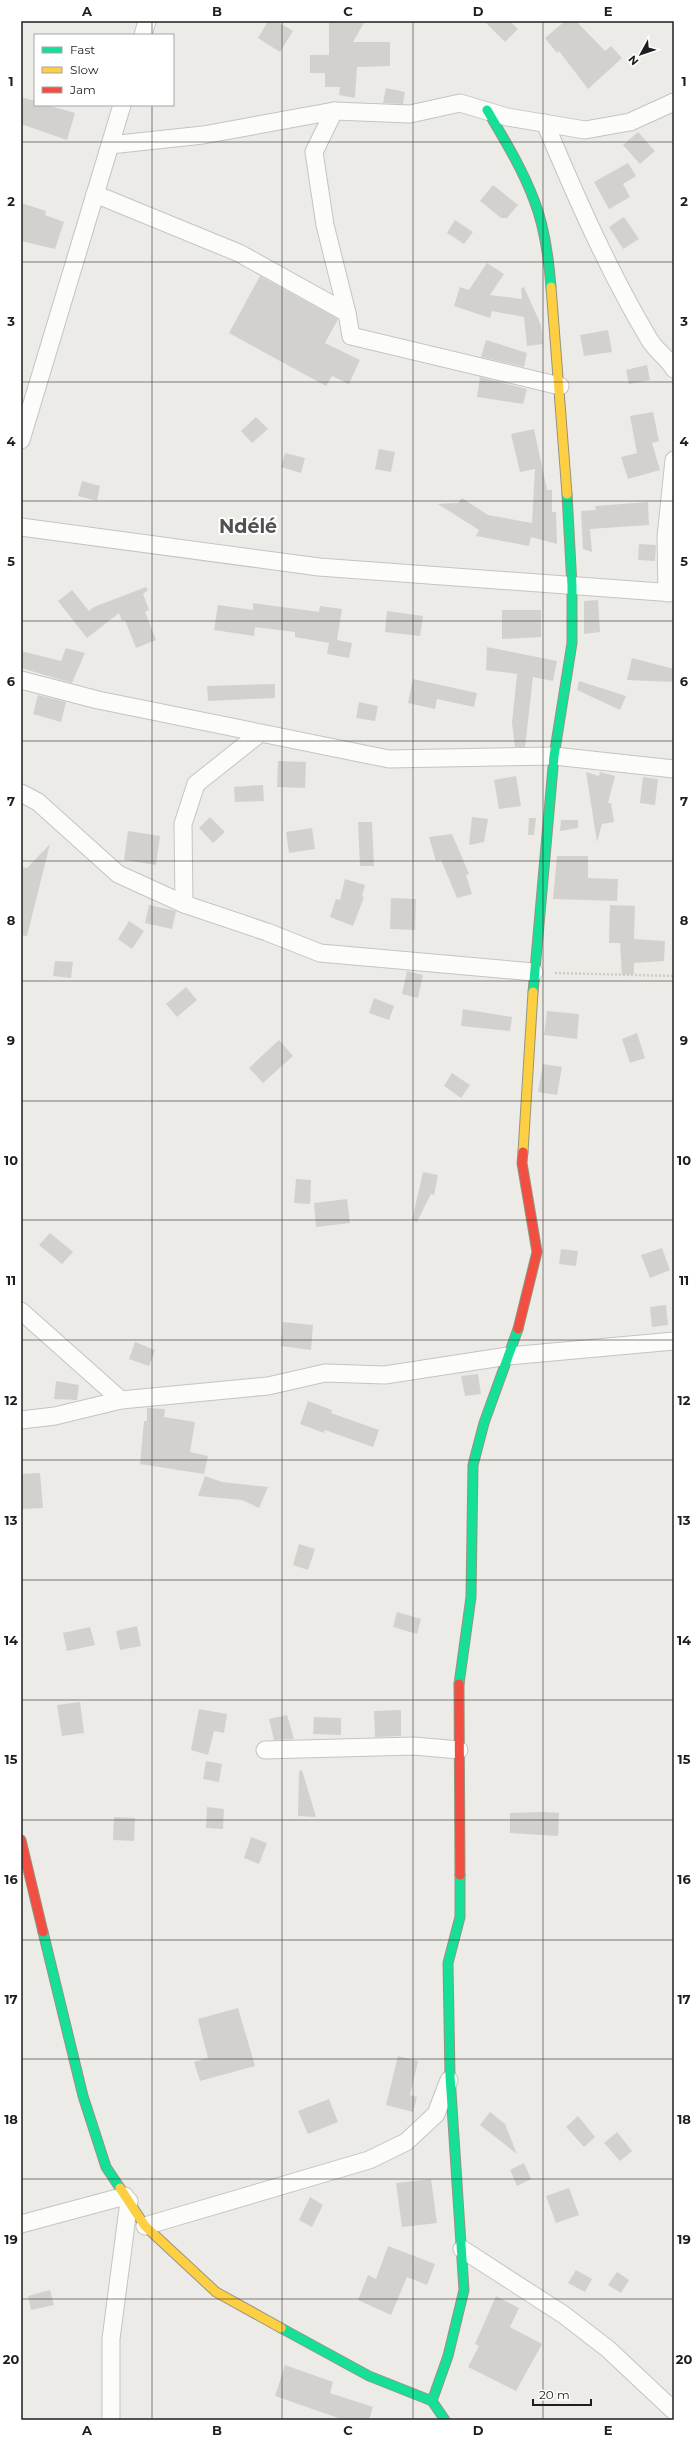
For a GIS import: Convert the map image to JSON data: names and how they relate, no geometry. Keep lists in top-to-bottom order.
{
  "districts": ["Ndélé"],
  "legend": ["Fast", "Slow", "Jam"],
  "scale_bar": "20 m",
  "north": "bottom left",
  "grid": {
    "columns": [
      "A",
      "B",
      "C",
      "D",
      "E"
    ],
    "rows": [
      "1",
      "2",
      "3",
      "4",
      "5",
      "6",
      "7",
      "8",
      "9",
      "10",
      "11",
      "12",
      "13",
      "14",
      "15",
      "16",
      "17",
      "18",
      "19",
      "20"
    ]
  }
}
